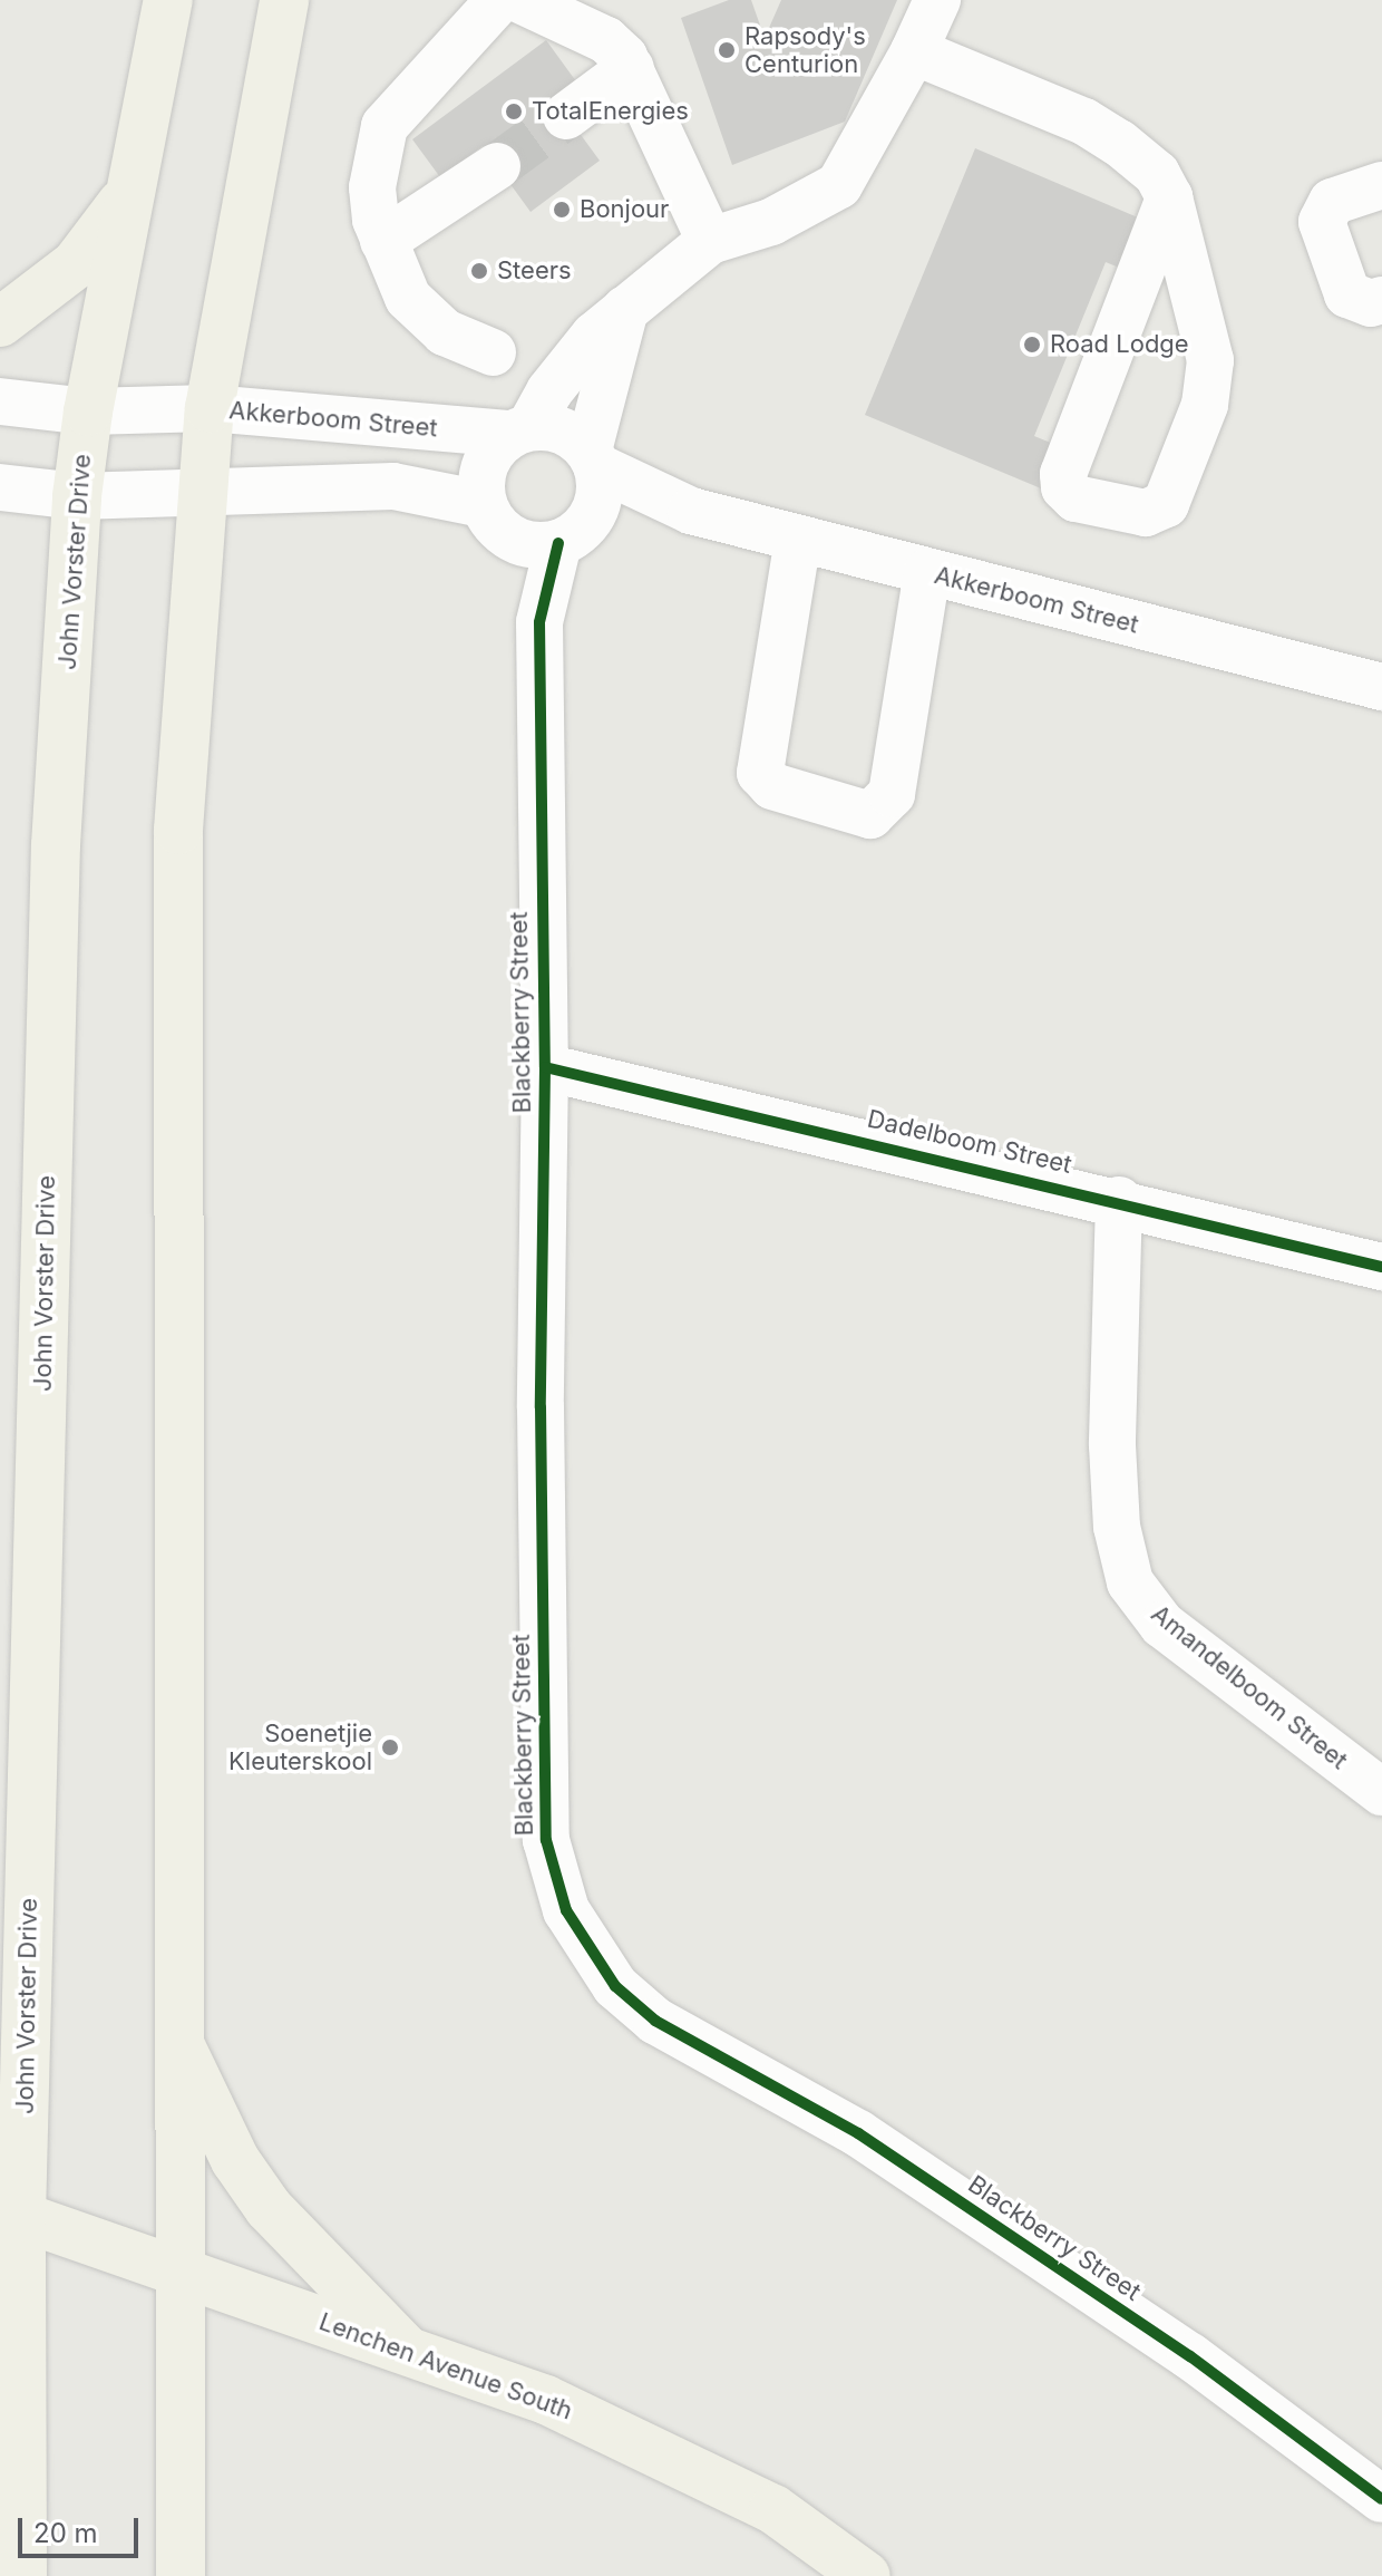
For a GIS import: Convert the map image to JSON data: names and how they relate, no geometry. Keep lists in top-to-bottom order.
{
  "streets": {
    "main road": ["John Vorster Drive", "Lenchen Avenue South"],
    "street": [
      "Akkerboom Street",
      "Blackberry Street",
      "Dadelboom Street",
      "Amandelboom Street"
    ]
  },
  "crossings": [
    ["Akkerboom Street", "John Vorster Drive"],
    ["Akkerboom Street", "Blackberry Street"],
    ["John Vorster Drive", "Lenchen Avenue South"],
    ["Blackberry Street", "Dadelboom Street"],
    ["Dadelboom Street", "Amandelboom Street"]
  ],
  "places": [
    "Rapsody's Centurion",
    "TotalEnergies",
    "Bonjour",
    "Steers",
    "Road Lodge",
    "Soenetjie Kleuterskool"
  ],
  "scale_bar": "20 m"
}
